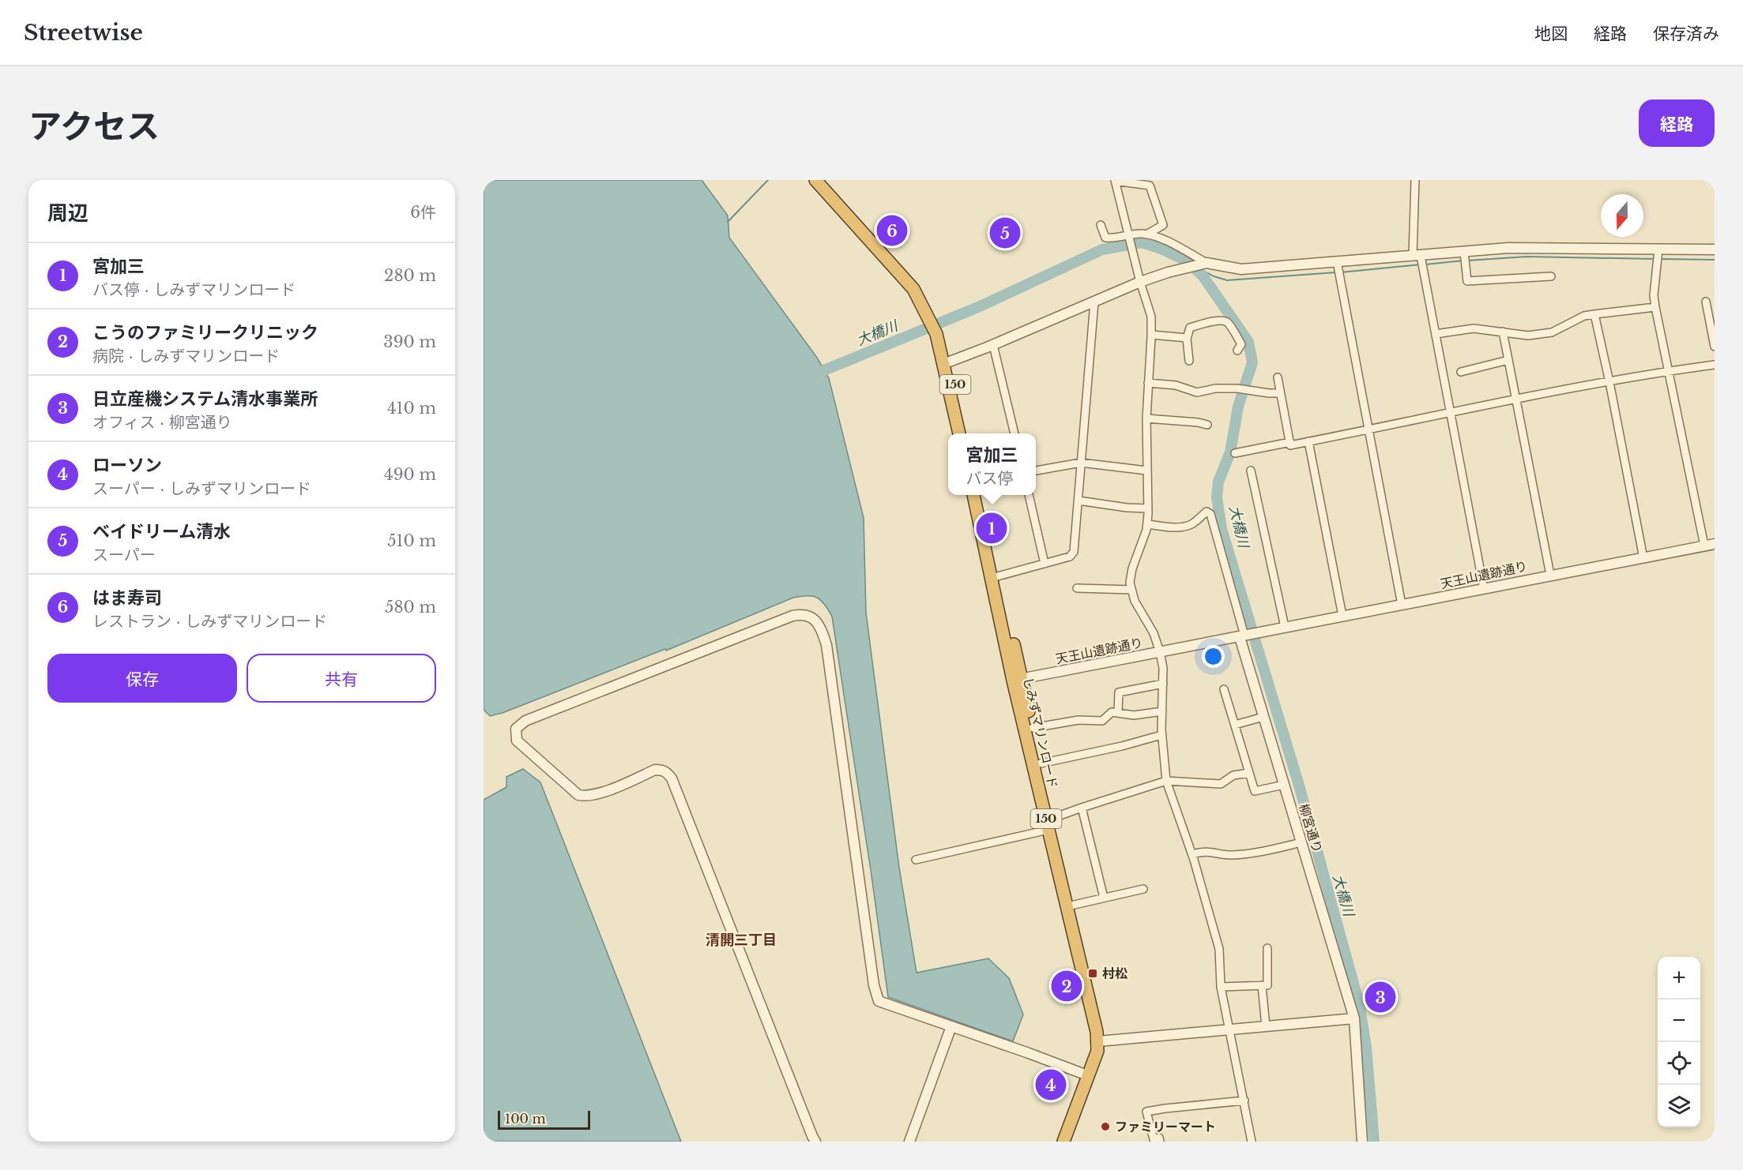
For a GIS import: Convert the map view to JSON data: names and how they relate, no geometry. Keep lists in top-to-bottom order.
{
  "streets": {
    "highway": ["150", "しみずマリンロード"],
    "street": ["天王山遺跡通り", "柳宮通り"]
  },
  "crossings": [
    ["天王山遺跡通り", "しみずマリンロード"],
    ["天王山遺跡通り", "柳宮通り"]
  ],
  "districts": ["清開三丁目"],
  "water": ["大橋川"],
  "places": {
    "transit": ["村松"],
    "other": ["ファミリーマート"]
  },
  "scale_bar": "100 m",
  "north": "bottom",
  "page": {
    "header": "Streetwise",
    "nav": ["地図", "経路", "保存済み"],
    "title": "アクセス",
    "buttons": [
      "経路",
      ["保存", "共有"]
    ],
    "heading": ["周辺", "6件"],
    "pins": [
      "6",
      "5",
      "1",
      "2",
      "3",
      "4"
    ],
    "list": [
      {
        "mark": "1",
        "name": "宮加三",
        "note": "バス停 · しみずマリンロード",
        "value": "280 m"
      },
      {
        "mark": "2",
        "name": "こうのファミリークリニック",
        "note": "病院 · しみずマリンロード",
        "value": "390 m"
      },
      {
        "mark": "3",
        "name": "日立産機システム清水事業所",
        "note": "オフィス · 柳宮通り",
        "value": "410 m"
      },
      {
        "mark": "4",
        "name": "ローソン",
        "note": "スーパー · しみずマリンロード",
        "value": "490 m"
      },
      {
        "mark": "5",
        "name": "ベイドリーム清水",
        "note": "スーパー",
        "value": "510 m"
      },
      {
        "mark": "6",
        "name": "はま寿司",
        "note": "レストラン · しみずマリンロード",
        "value": "580 m"
      }
    ],
    "popup": ["宮加三", "バス停"],
    "map_buttons": ["+", "−"],
    "scale": "100 m"
  }
}
